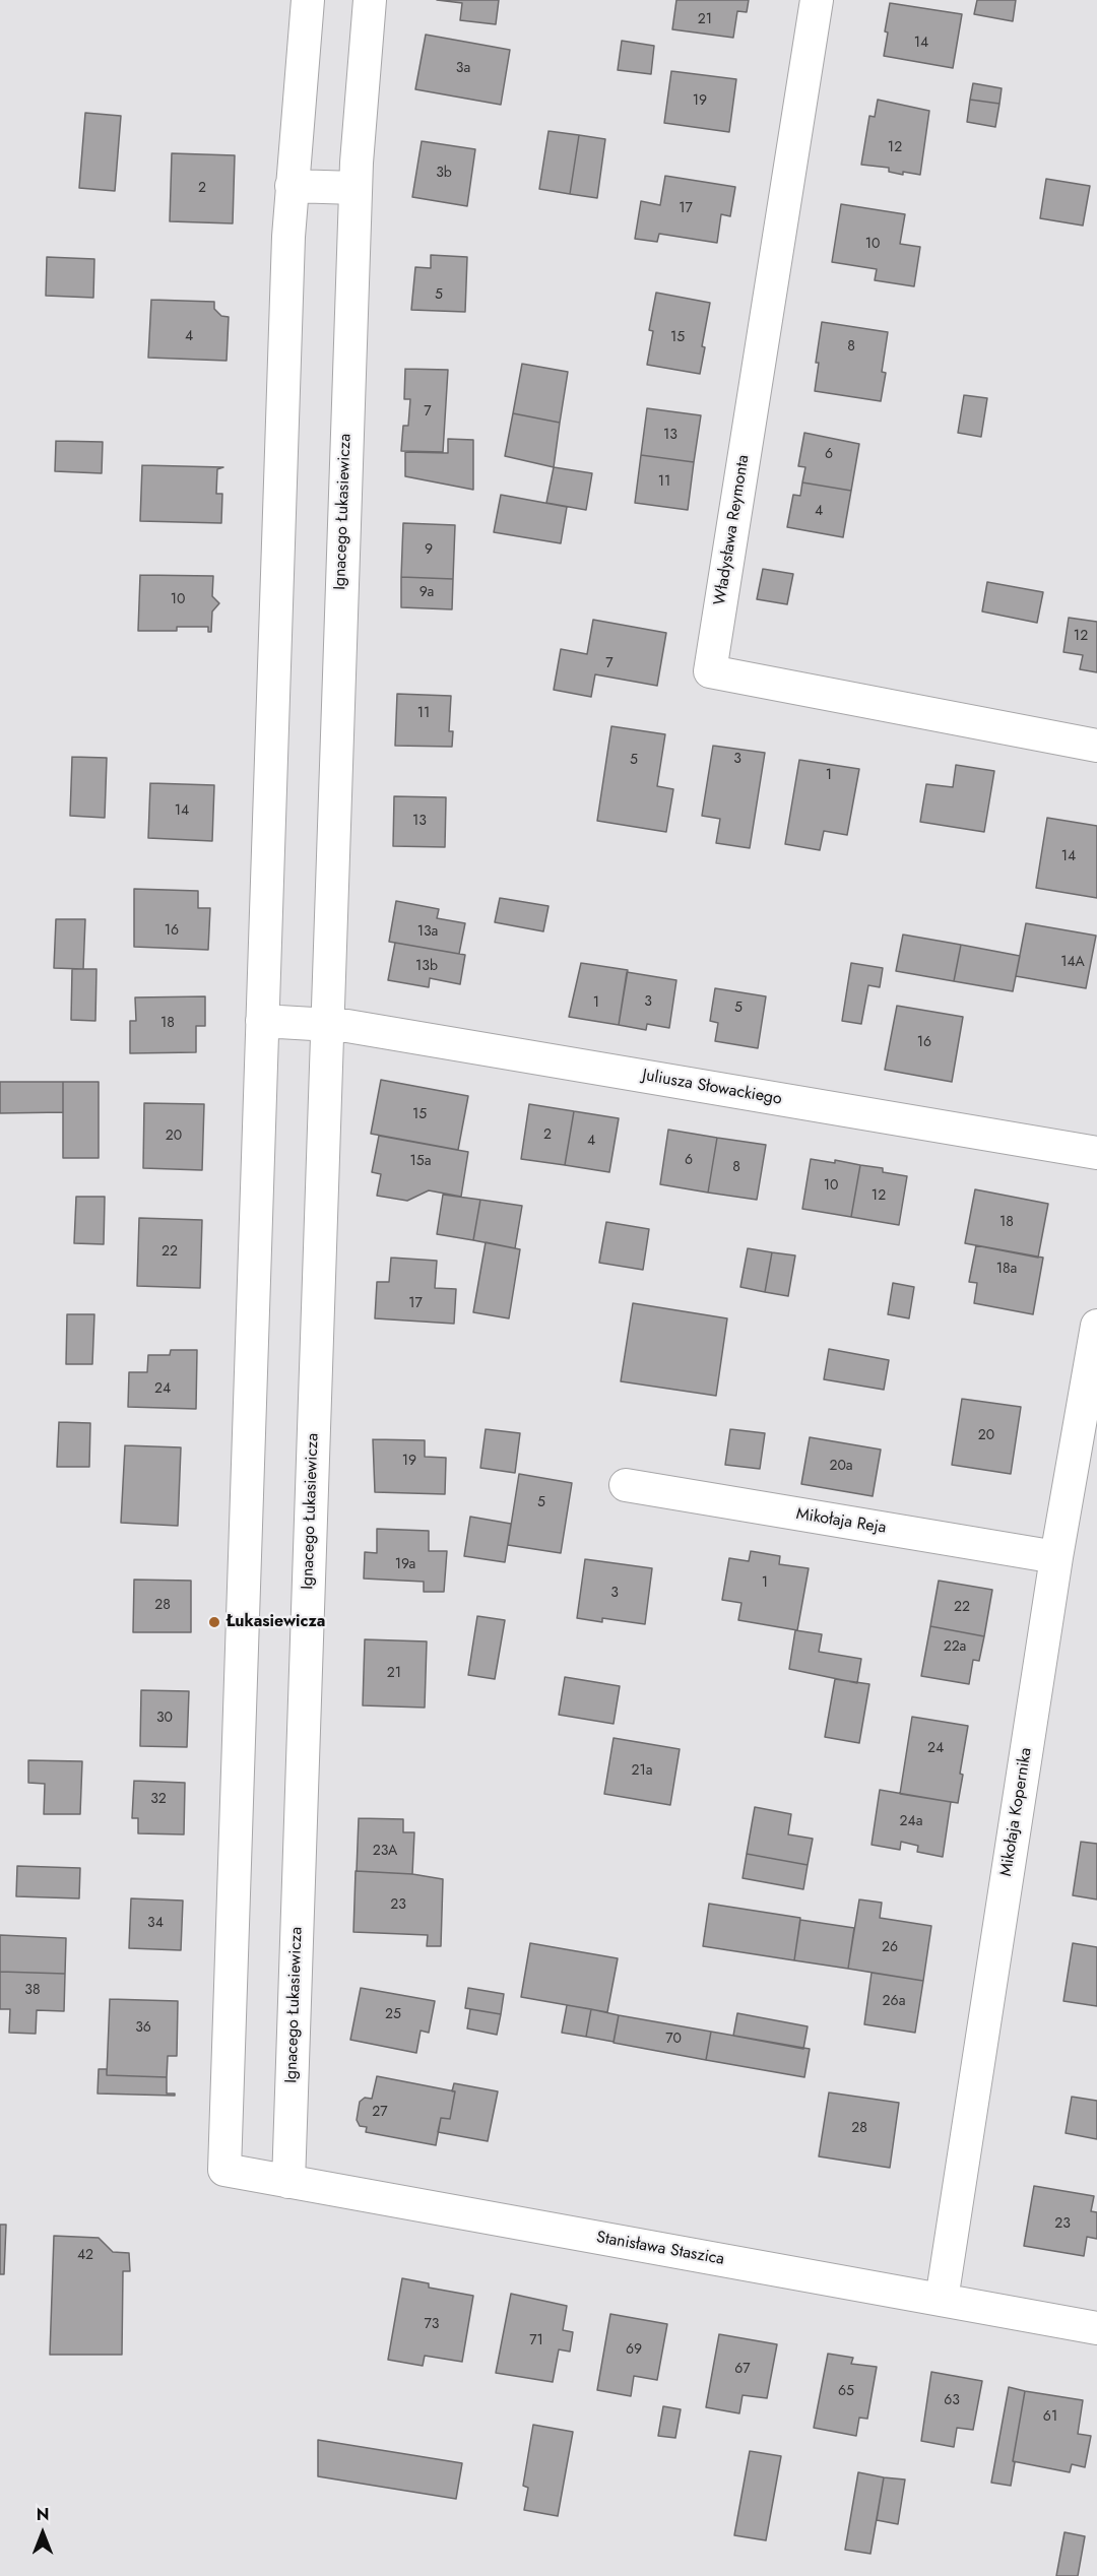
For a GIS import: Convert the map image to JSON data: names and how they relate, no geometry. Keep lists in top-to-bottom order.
{
  "streets": {
    "street": [
      "Ignacego Łukasiewicza",
      "Władysława Reymonta",
      "Juliusza Słowackiego",
      "Mikołaja Reja",
      "Mikołaja Kopernika",
      "Stanisława Staszica"
    ]
  },
  "crossings": [
    ["Ignacego Łukasiewicza", "Juliusza Słowackiego"],
    ["Ignacego Łukasiewicza", "Stanisława Staszica"],
    ["Mikołaja Reja", "Mikołaja Kopernika"],
    ["Mikołaja Kopernika", "Stanisława Staszica"]
  ],
  "places": ["Łukasiewicza"],
  "house_numbers": [
    "21",
    "14",
    "3a",
    "19",
    "12",
    "3b",
    "2",
    "17",
    "10",
    "5",
    "4",
    "15",
    "8",
    "7",
    "13",
    "6",
    "11",
    "4",
    "9",
    "9a",
    "10",
    "12",
    "7",
    "11",
    "3",
    "5",
    "1",
    "14",
    "13",
    "14",
    "16",
    "13a",
    "14A",
    "13b",
    "3",
    "1",
    "5",
    "18",
    "16",
    "15",
    "2",
    "20",
    "4",
    "6",
    "15a",
    "8",
    "10",
    "12",
    "18",
    "22",
    "18a",
    "17",
    "24",
    "20",
    "19",
    "20a",
    "5",
    "19a",
    "1",
    "3",
    "28",
    "22",
    "22a",
    "21",
    "30",
    "24",
    "21a",
    "32",
    "24a",
    "23A",
    "23",
    "34",
    "26",
    "38",
    "26a",
    "25",
    "36",
    "70",
    "27",
    "28",
    "23",
    "42",
    "73",
    "71",
    "69",
    "67",
    "65",
    "63",
    "61"
  ],
  "north": "top"
}
